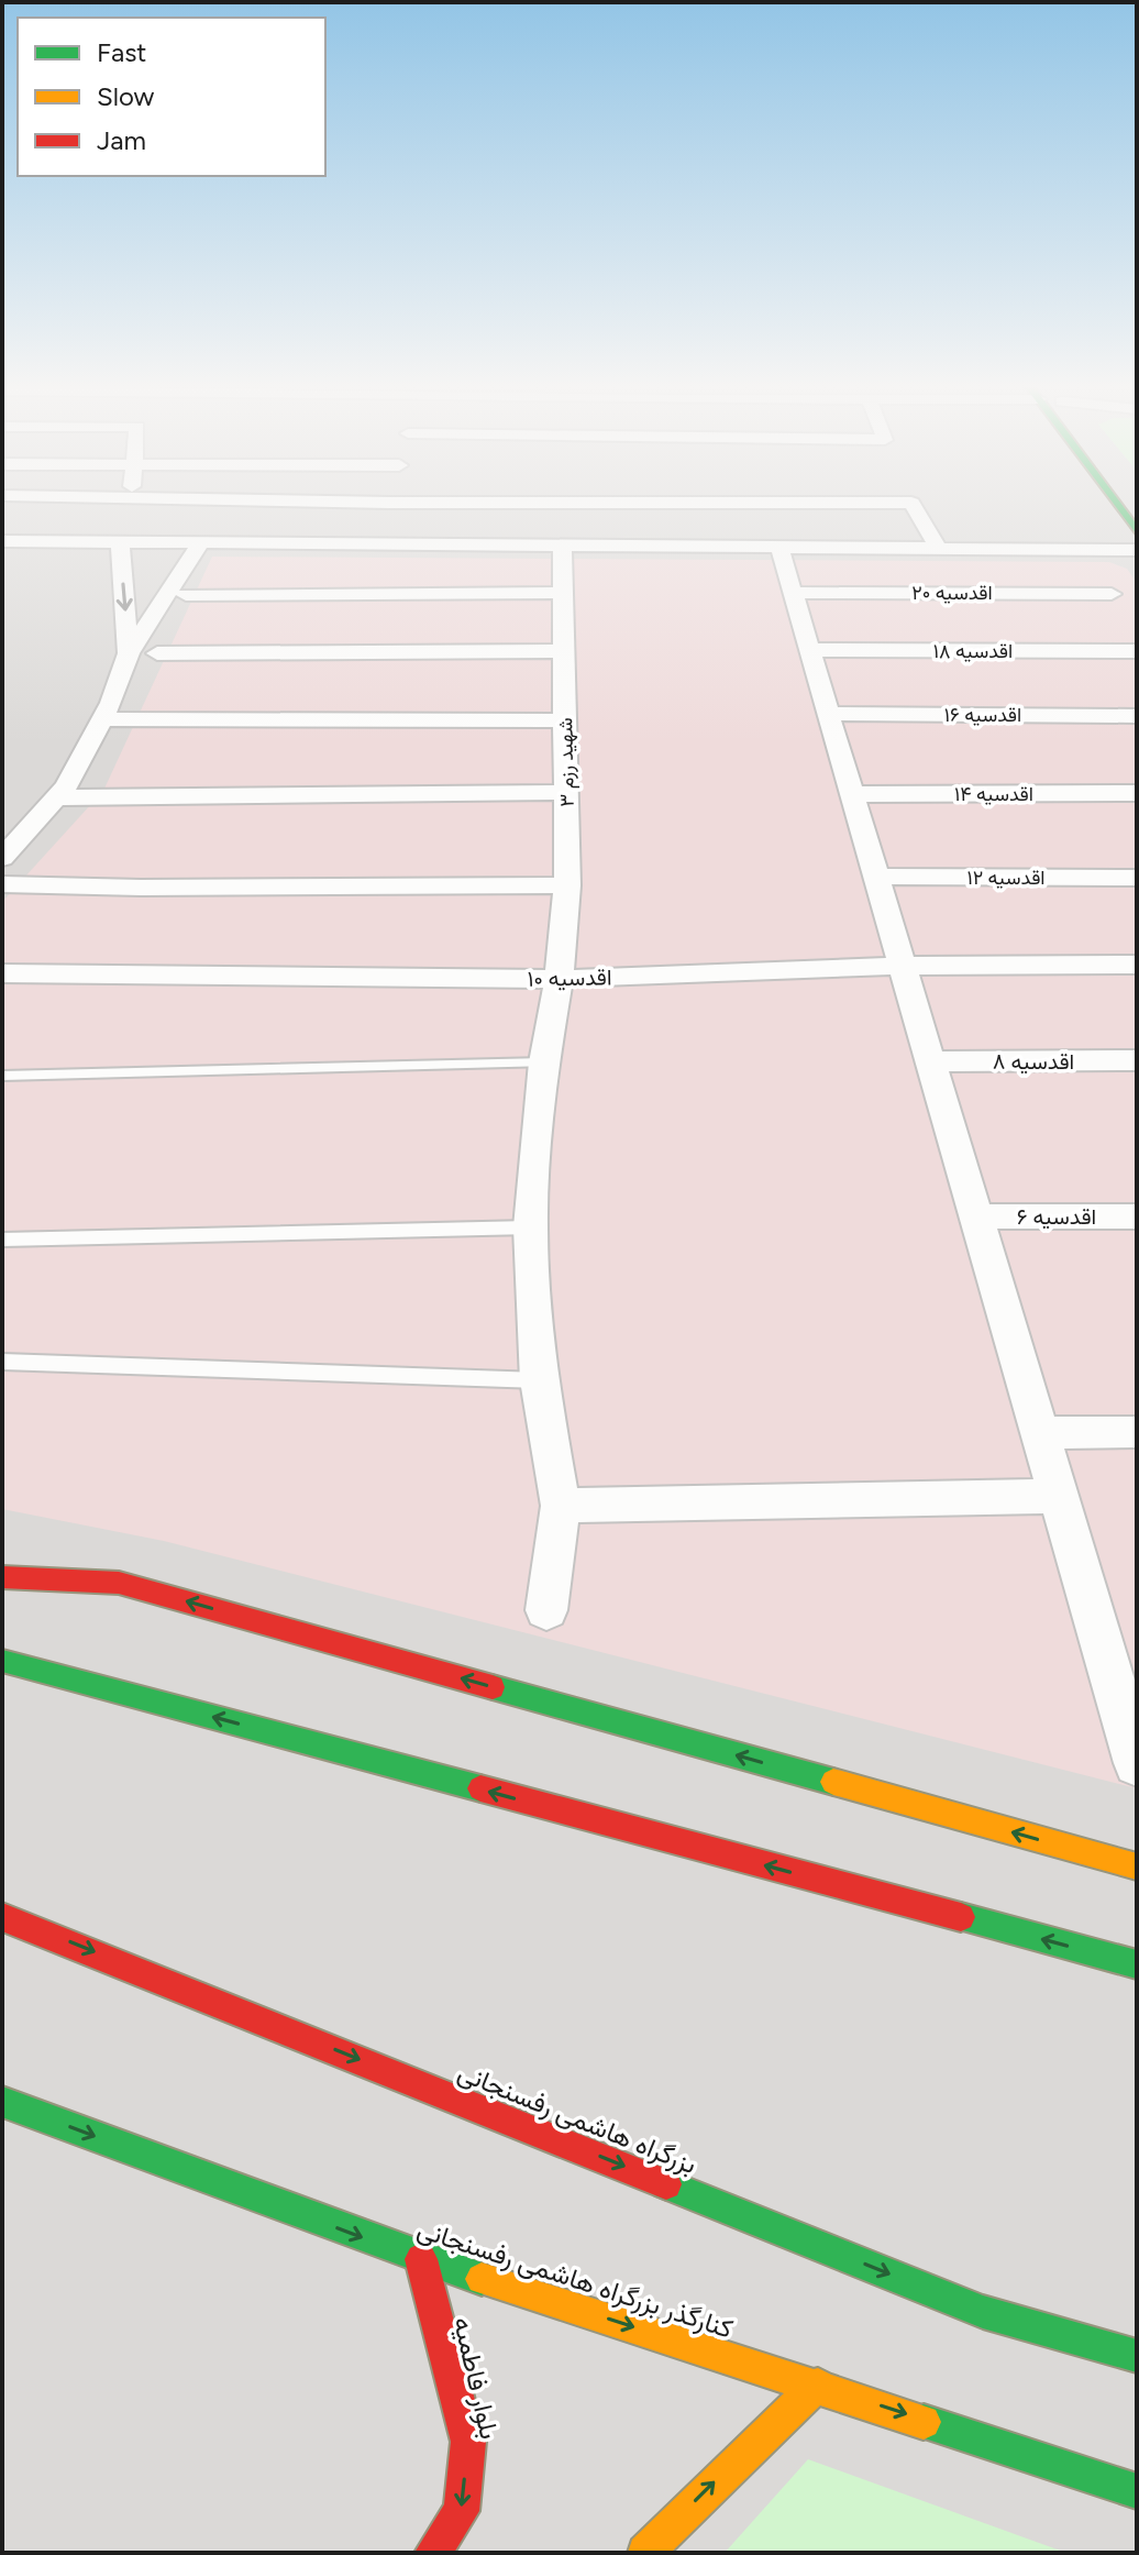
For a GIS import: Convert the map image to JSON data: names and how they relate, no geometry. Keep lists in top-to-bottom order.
{
  "streets": {
    "main road": ["بزرگراه هاشمی رفسنجانی", "کنارگذر بزرگراه هاشمی رفسنجانی", "بلوار فاطمیه"],
    "street": [
      "اقدسیه ۲۰",
      "اقدسیه ۱۸",
      "اقدسیه ۱۶",
      "شهید رزم ۳",
      "اقدسیه ۱۴",
      "اقدسیه ۱۲",
      "اقدسیه ۱۰",
      "اقدسیه ۸",
      "اقدسیه ۶"
    ]
  },
  "crossings": [
    ["شهید رزم ۳", "اقدسیه ۱۰"],
    ["کنارگذر بزرگراه هاشمی رفسنجانی", "بلوار فاطمیه"]
  ],
  "one_way": ["بزرگراه هاشمی رفسنجانی", "کنارگذر بزرگراه هاشمی رفسنجانی", "بلوار فاطمیه"],
  "legend": ["Fast", "Slow", "Jam"]
}
